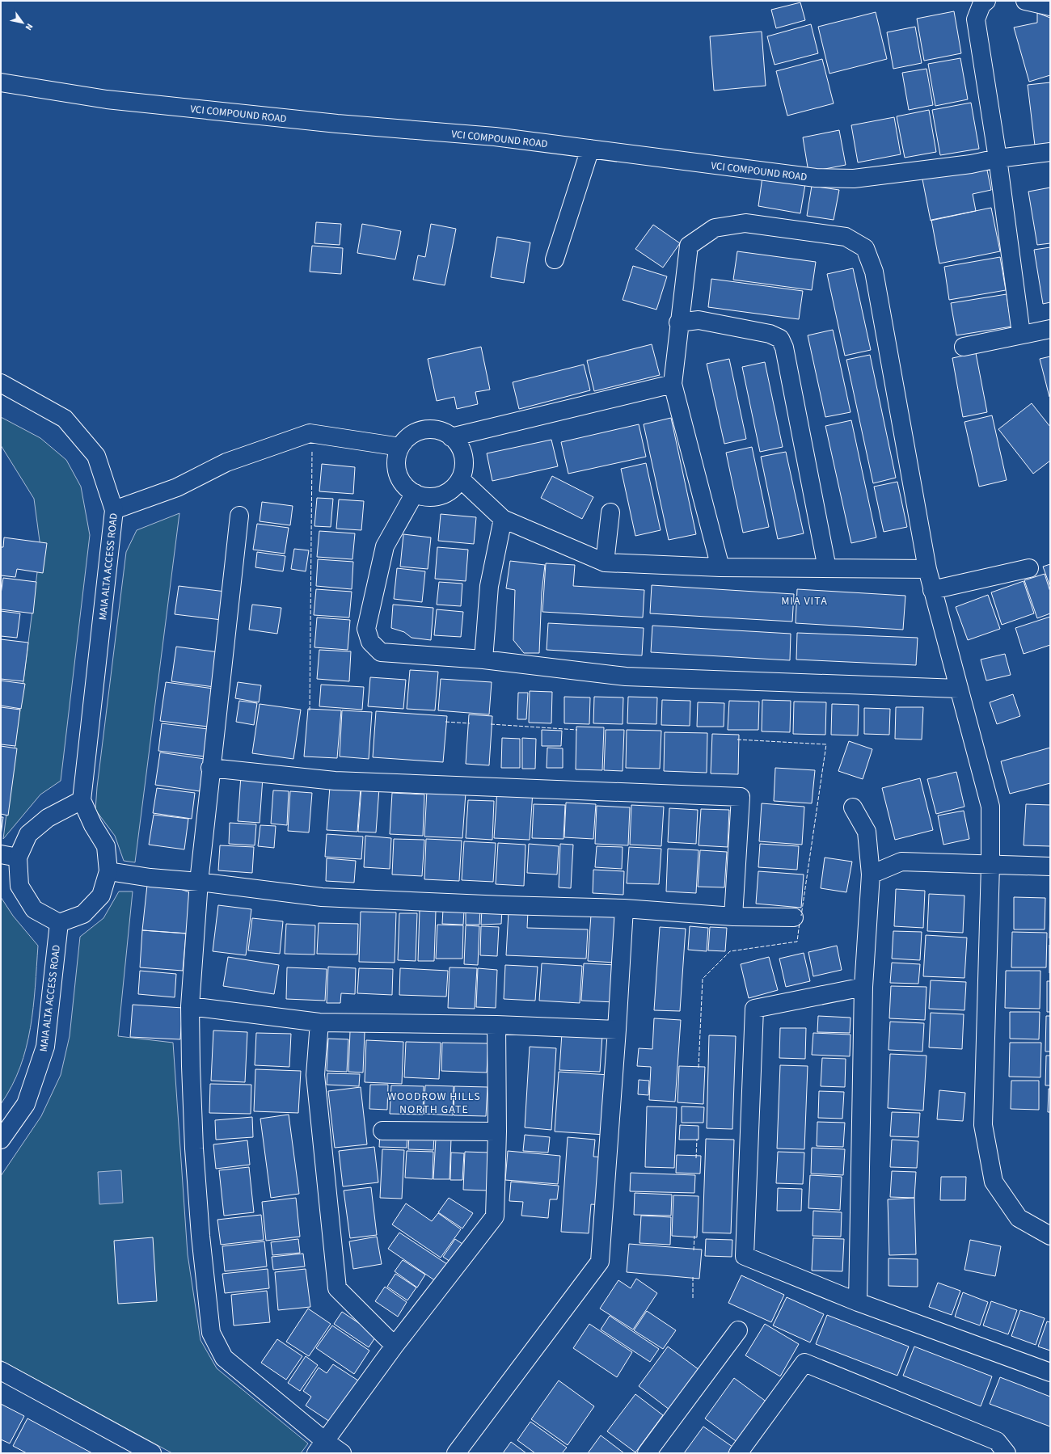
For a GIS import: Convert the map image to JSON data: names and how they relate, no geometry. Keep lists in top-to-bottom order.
{
  "streets": {
    "street": ["VCI COMPOUND ROAD", "MAIA ALTA ACCESS ROAD"]
  },
  "districts": ["MIA VITA", "WOODROW HILLS NORTH GATE"],
  "north": "bottom right"
}
